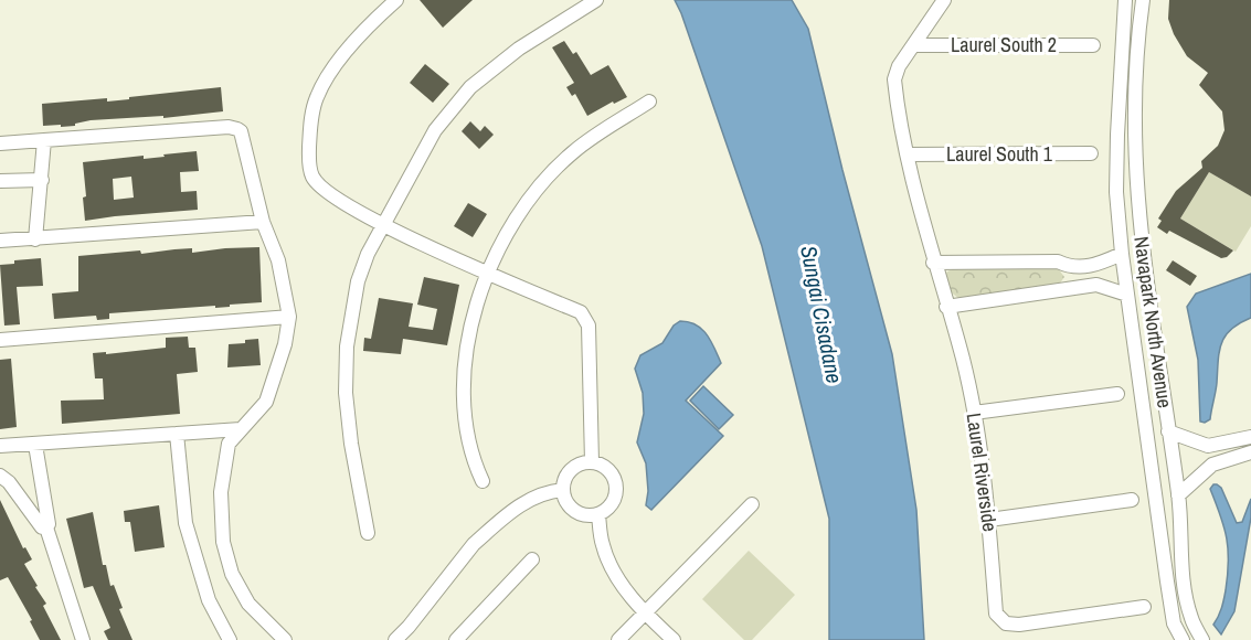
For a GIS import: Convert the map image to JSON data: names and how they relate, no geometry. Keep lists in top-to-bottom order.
{
  "streets": {
    "street": [
      "Laurel South 2",
      "Laurel South 1",
      "Navapark North Avenue",
      "Laurel Riverside"
    ]
  },
  "crossings": [
    ["Laurel South 2", "Laurel Riverside"],
    ["Laurel South 1", "Laurel Riverside"]
  ],
  "water": ["Sungai Cisadane"]
}
